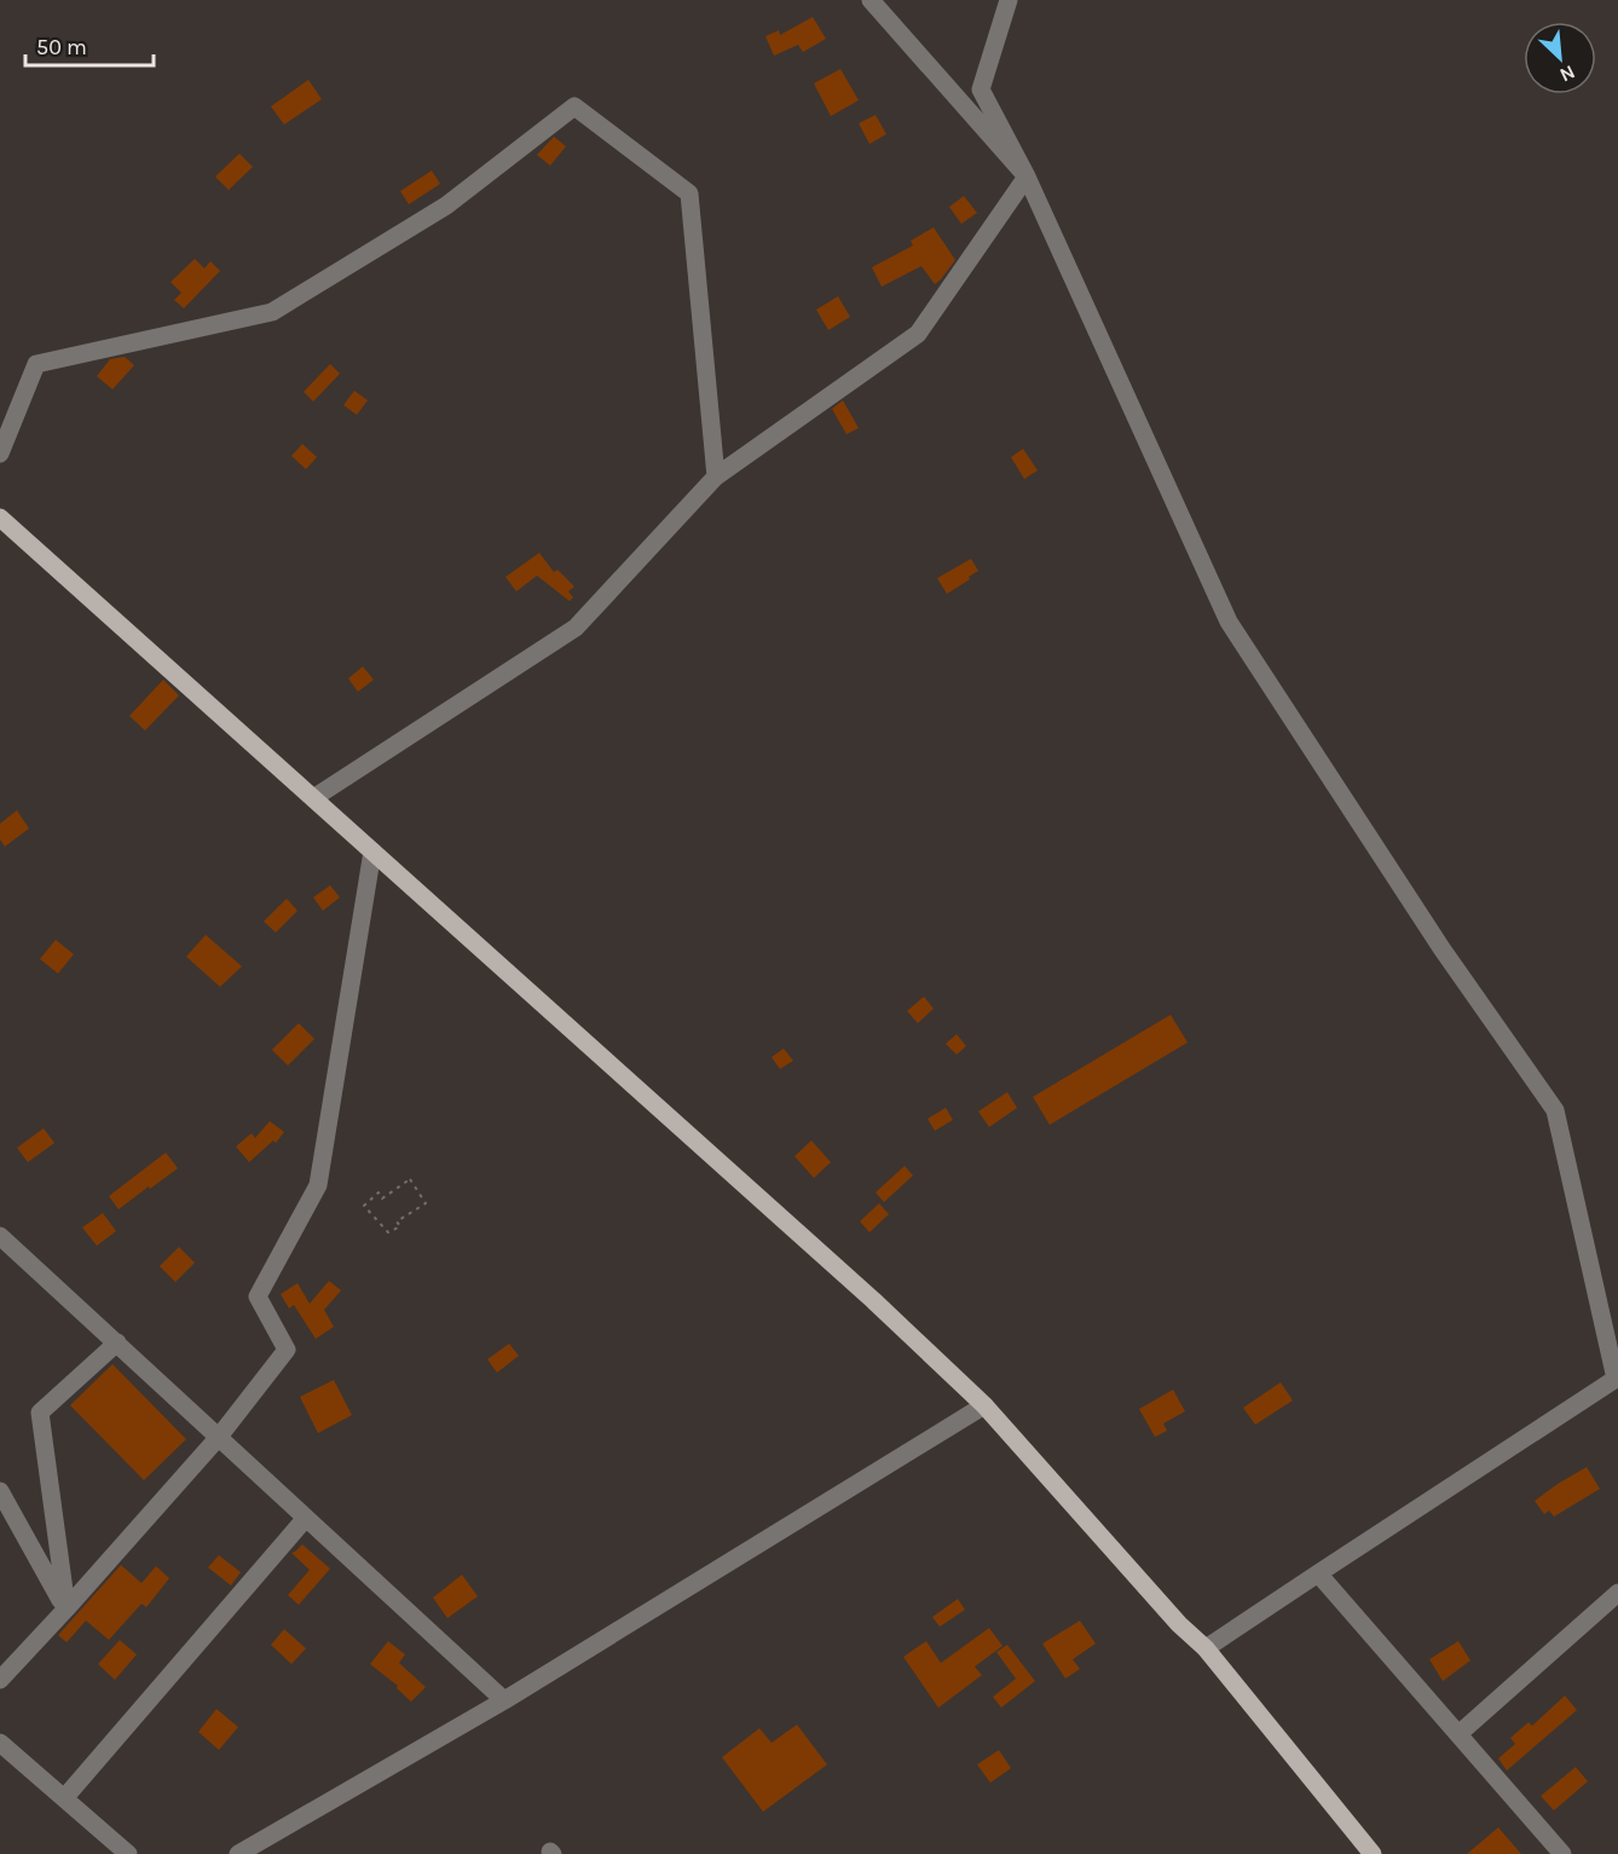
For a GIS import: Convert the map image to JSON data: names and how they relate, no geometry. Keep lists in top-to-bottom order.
{
  "scale_bar": "50 m",
  "north": "bottom right"
}
